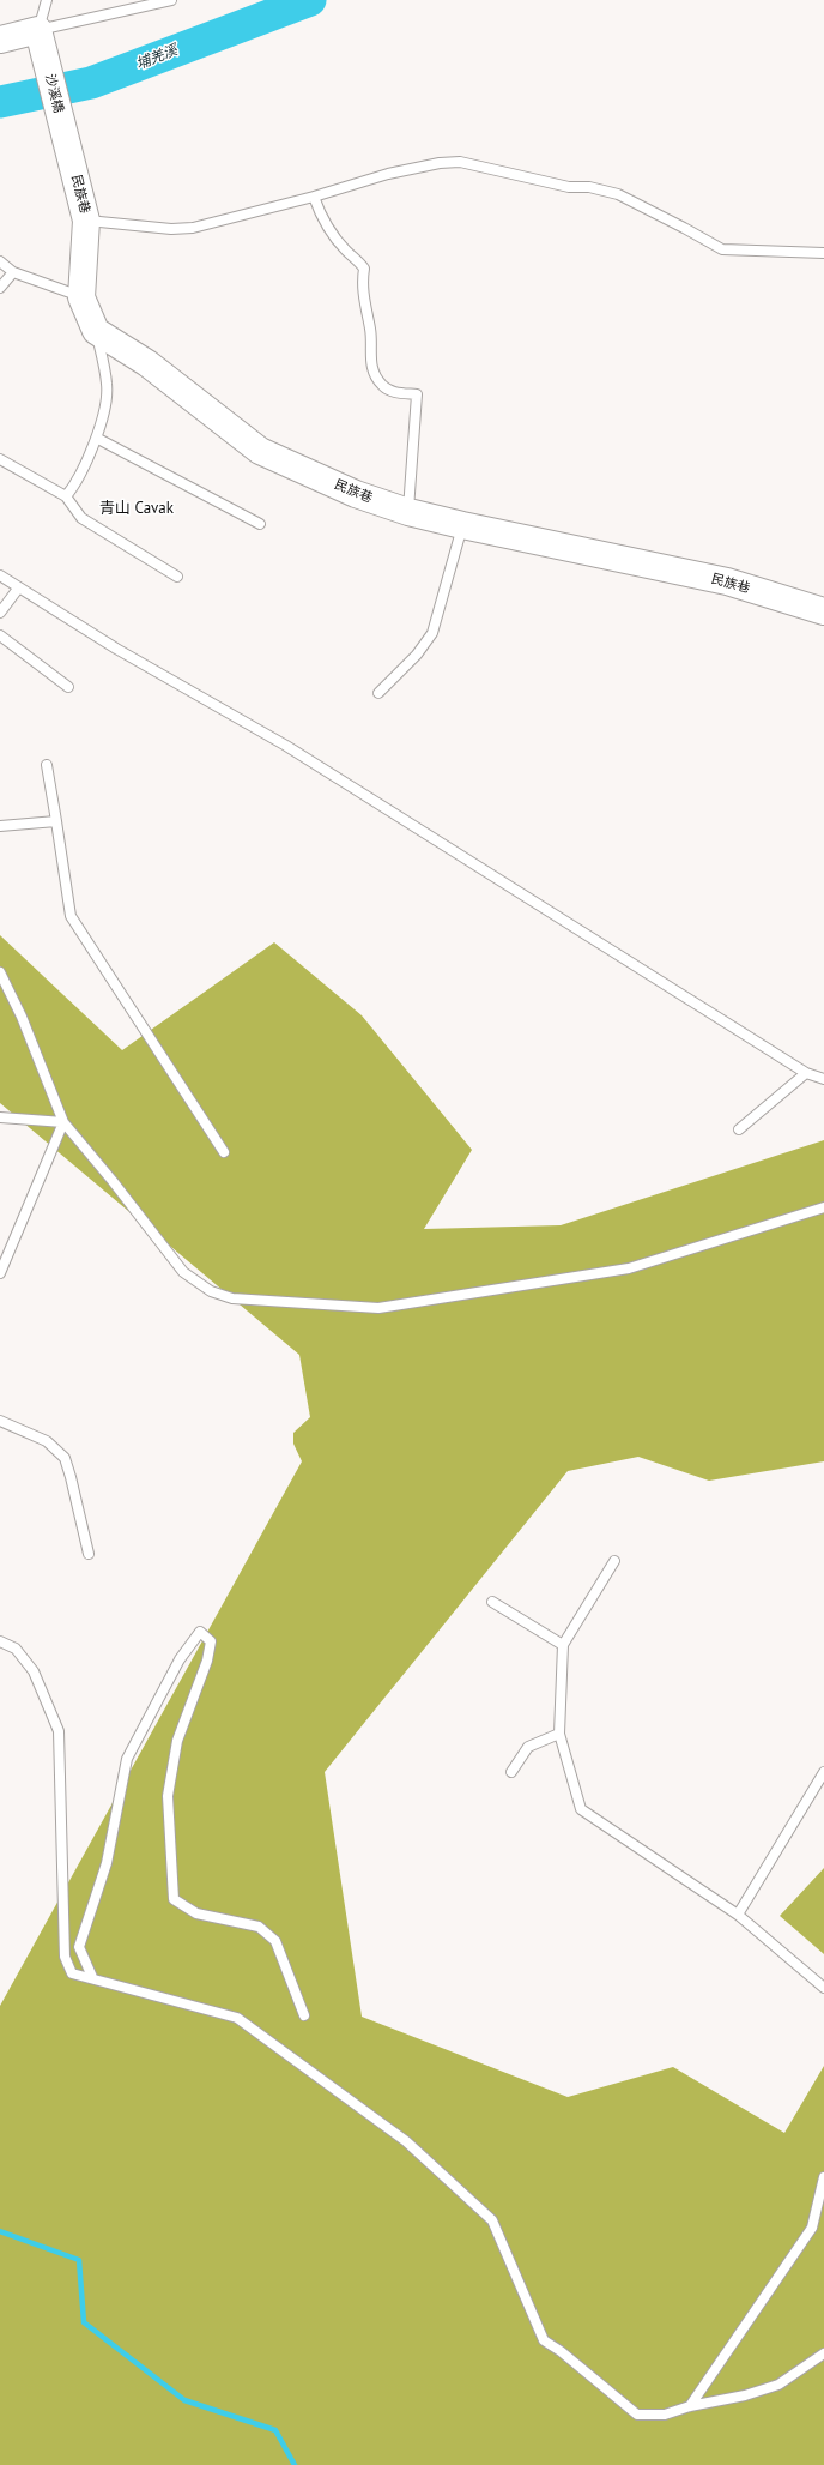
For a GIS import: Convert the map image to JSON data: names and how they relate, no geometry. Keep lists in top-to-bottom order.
{
  "streets": {
    "street": ["沙溪橋", "民族巷"]
  },
  "crossings": [
    ["沙溪橋", "民族巷"]
  ],
  "districts": ["青山 Cavak"],
  "water": ["埔羌溪"]
}
